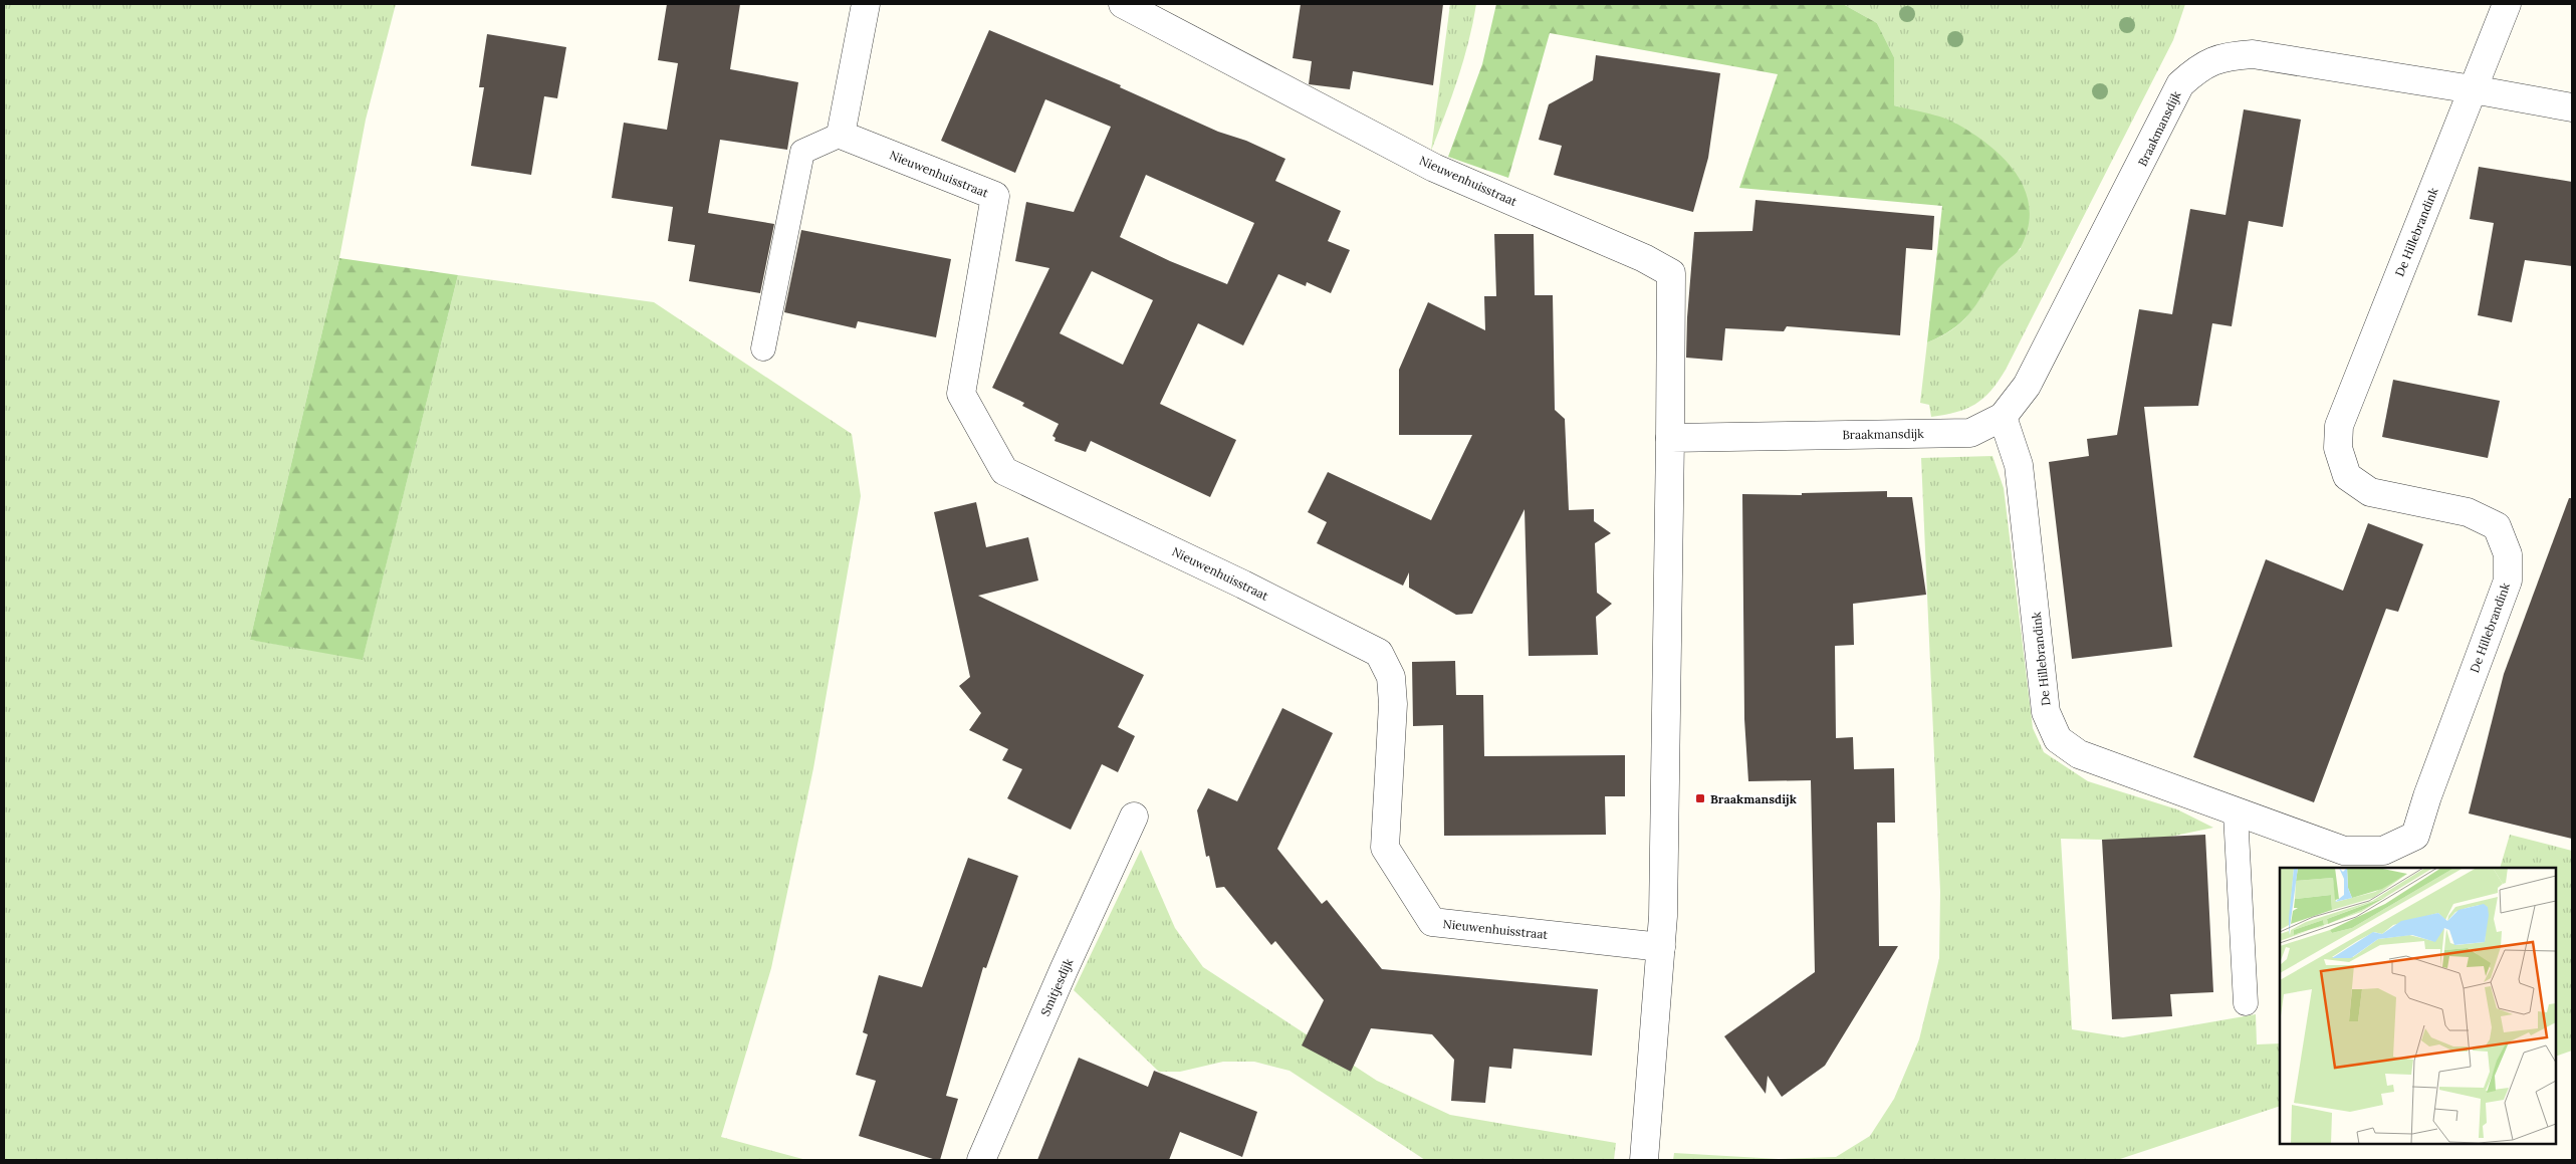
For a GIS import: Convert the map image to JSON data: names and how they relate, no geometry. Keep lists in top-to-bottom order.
{
  "streets": {
    "street": [
      "Braakmansdijk",
      "Nieuwenhuisstraat",
      "De Hillebrandink",
      "Smitjesdijk"
    ]
  },
  "crossings": [
    ["Braakmansdijk", "Nieuwenhuisstraat"],
    ["Braakmansdijk", "De Hillebrandink"]
  ],
  "places": {
    "transit": ["Braakmansdijk"]
  }
}
